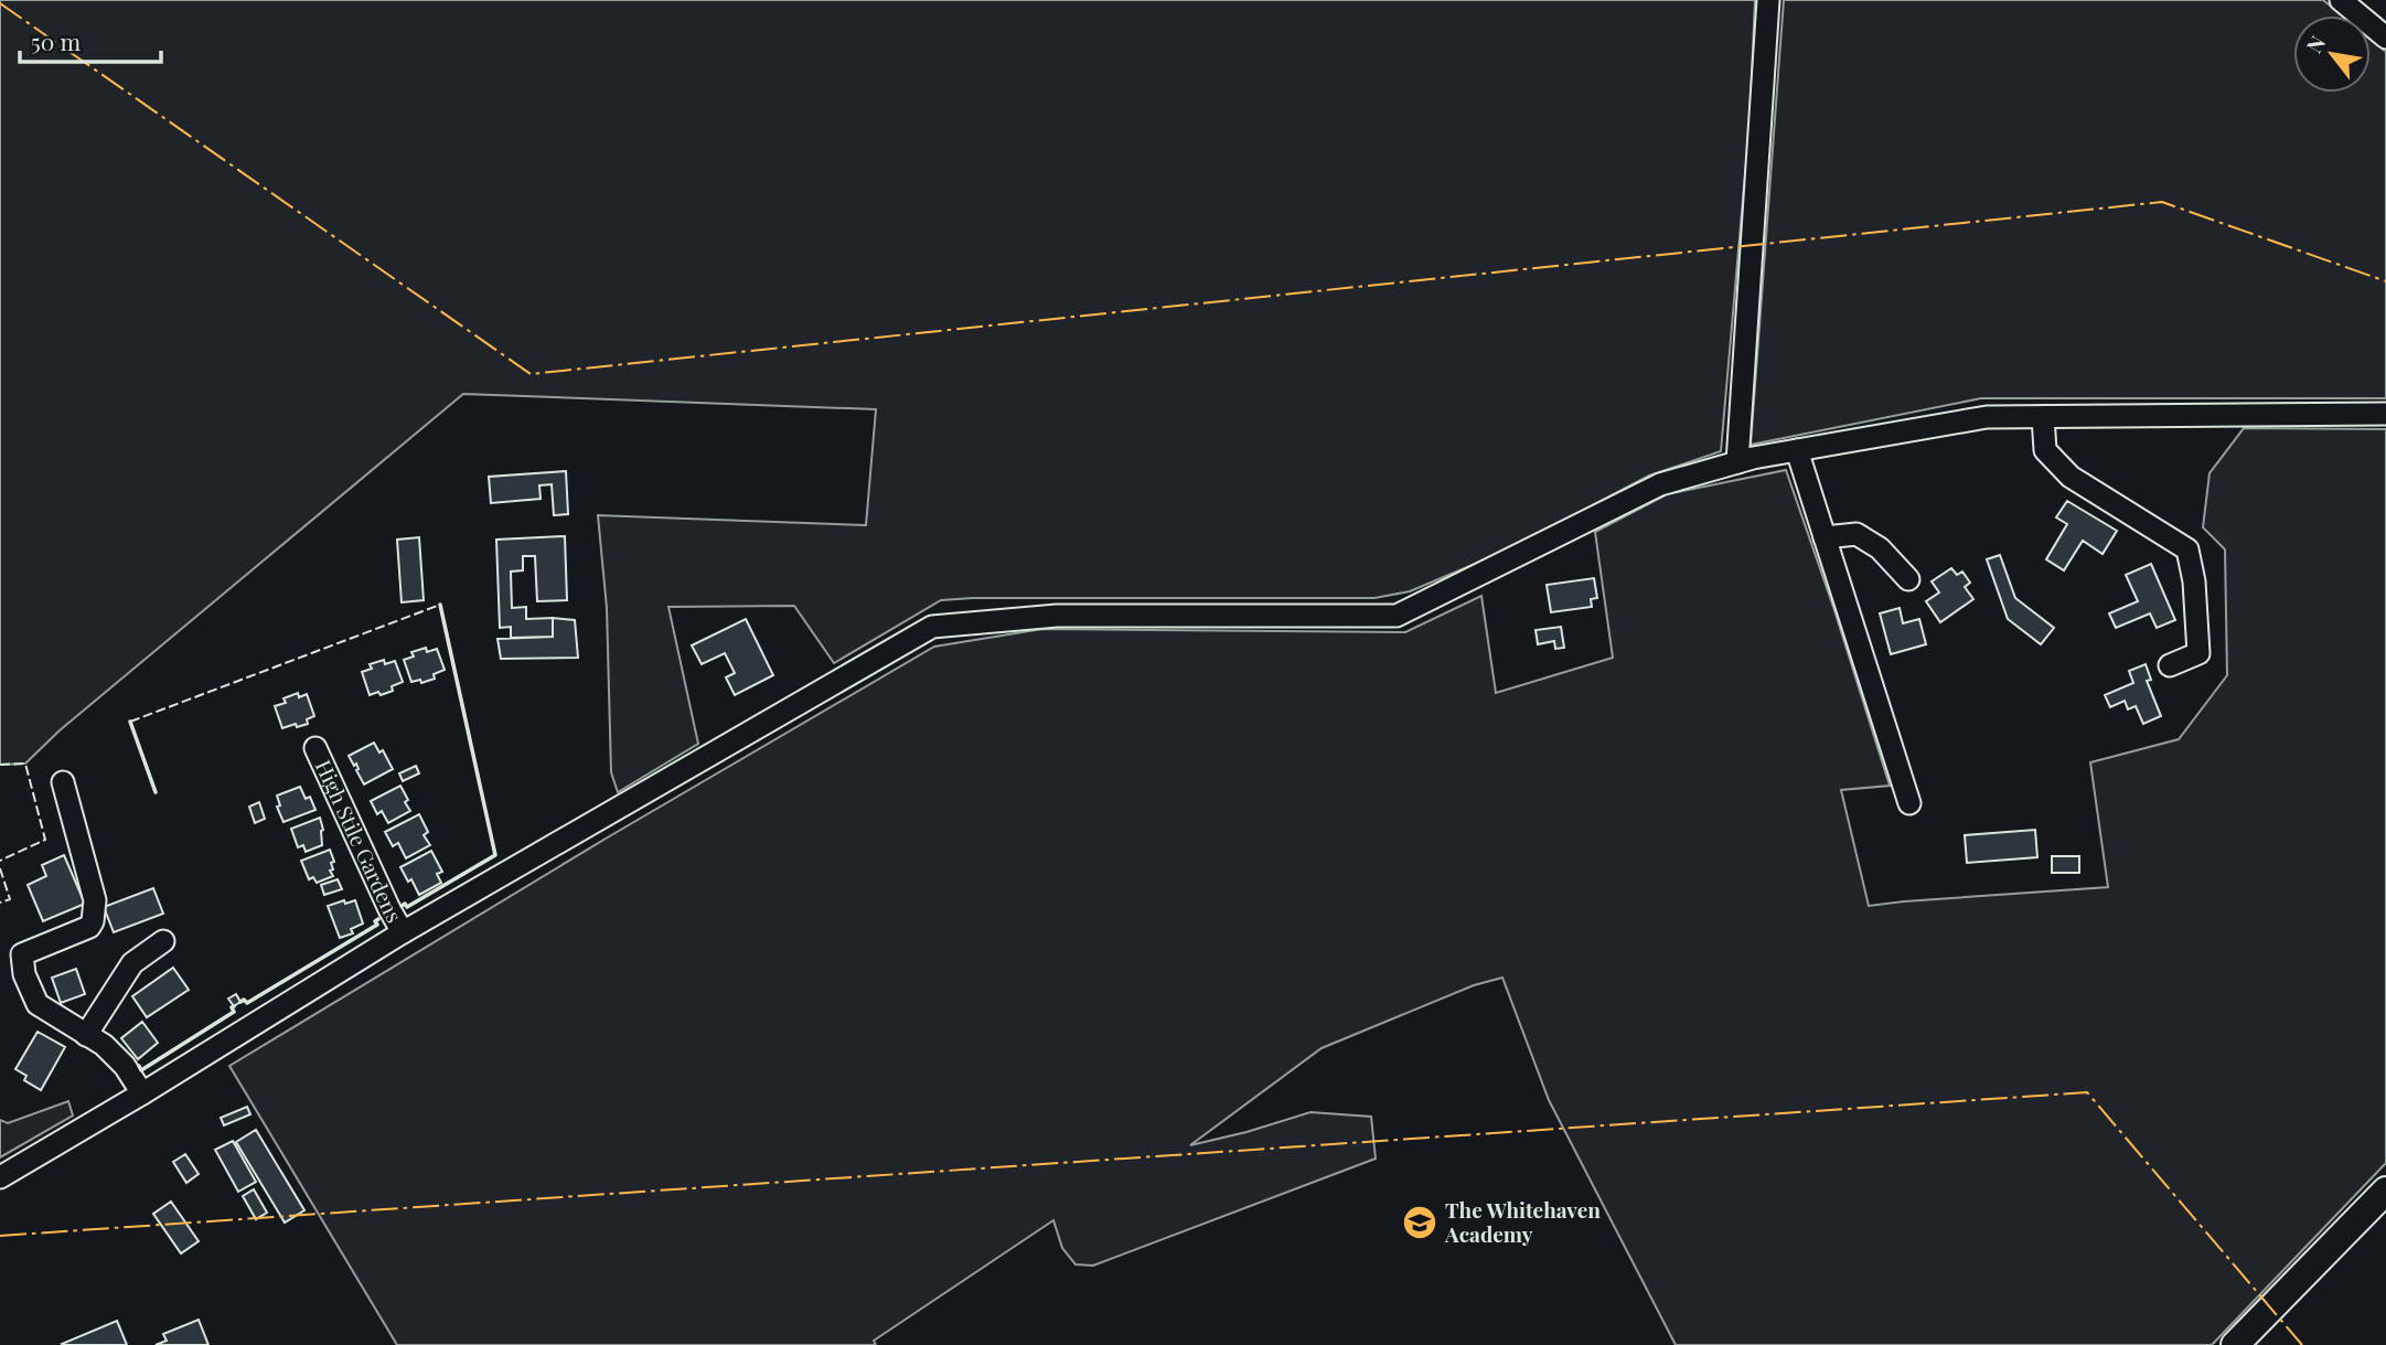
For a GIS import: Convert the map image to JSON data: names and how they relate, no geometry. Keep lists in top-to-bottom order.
{
  "streets": {
    "street": ["High Stile Gardens"]
  },
  "places": {
    "school or university": ["The Whitehaven Academy"]
  },
  "scale_bar": "50 m",
  "north": "top left"
}
